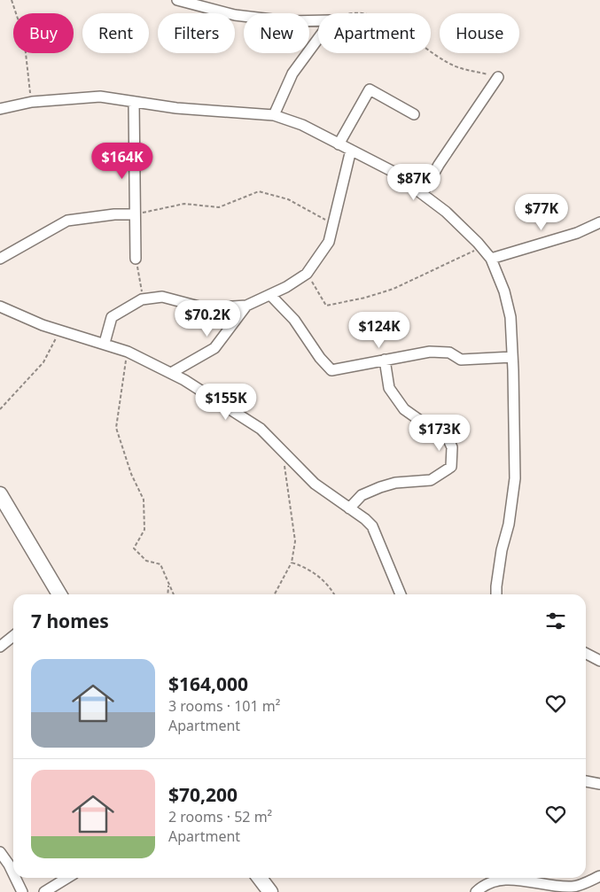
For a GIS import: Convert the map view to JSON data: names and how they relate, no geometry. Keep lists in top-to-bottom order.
{
  "page": {
    "chip": [
      "Buy",
      "Rent",
      "Filters",
      "New",
      "Apartment",
      "House"
    ],
    "price": [
      "$164K",
      "$87K",
      "$77K",
      "$70.2K",
      "$124K",
      "$155K",
      "$173K"
    ],
    "heading": "7 homes",
    "list": [
      {
        "name": "$164,000",
        "note": "3 rooms · 101 m² · Apartment"
      },
      {
        "name": "$70,200",
        "note": "2 rooms · 52 m² · Apartment"
      }
    ]
  }
}
